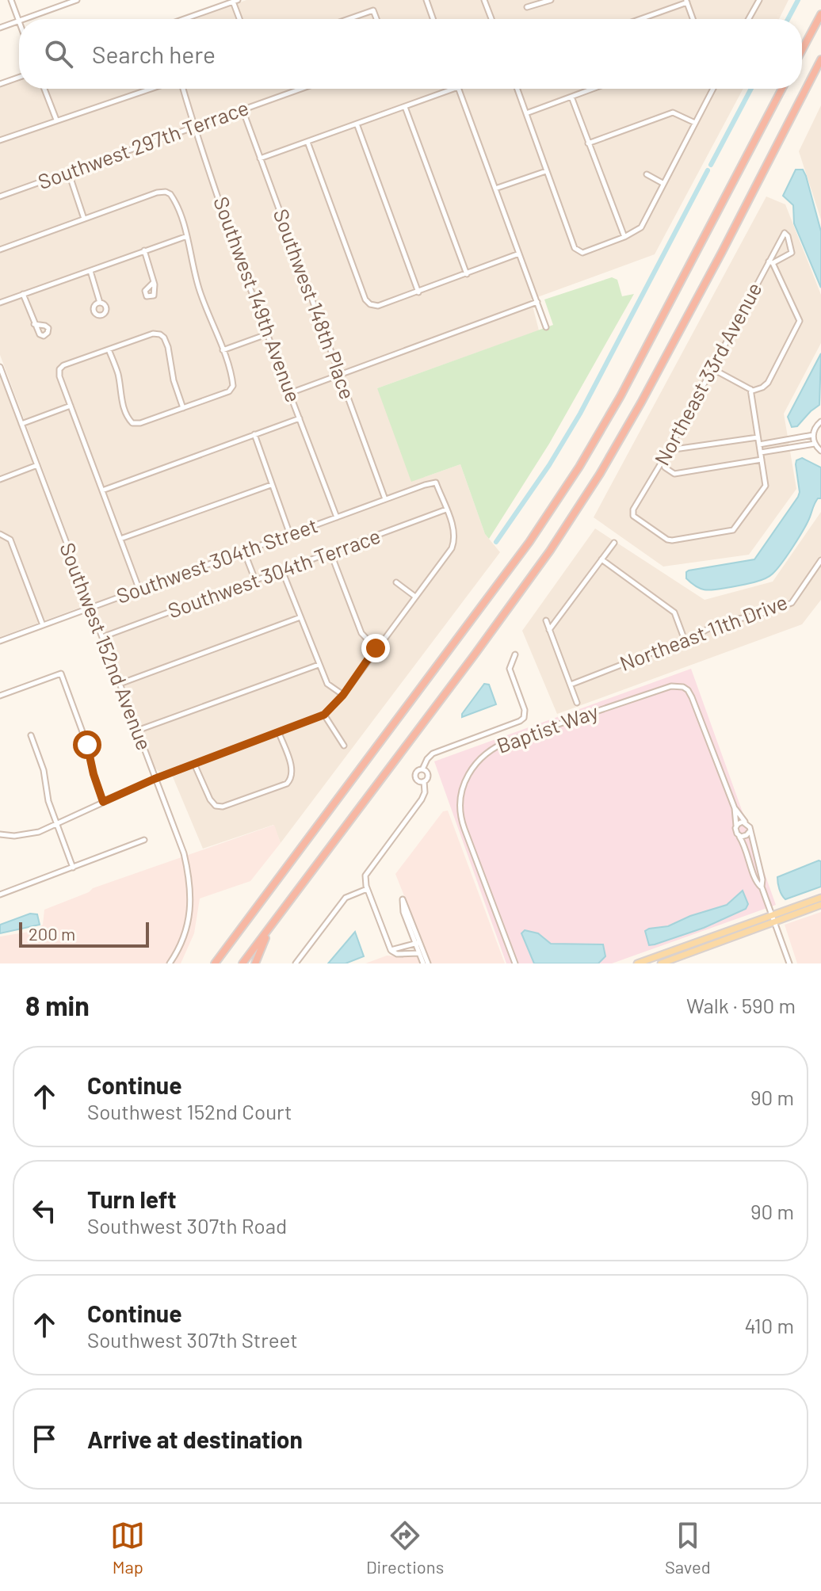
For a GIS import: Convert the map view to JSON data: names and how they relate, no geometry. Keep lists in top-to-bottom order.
{
  "streets": {
    "street": [
      "Southwest 297th Terrace",
      "Southwest 149th Avenue",
      "Southwest 148th Place",
      "Northeast 33rd Avenue",
      "Southwest 304th Street",
      "Southwest 304th Terrace",
      "Northeast 11th Drive",
      "Southwest 152nd Avenue",
      "Baptist Way"
    ]
  },
  "crossings": [
    ["Southwest 297th Terrace", "Southwest 149th Avenue"],
    ["Southwest 297th Terrace", "Southwest 148th Place"],
    ["Southwest 149th Avenue", "Southwest 304th Street"],
    ["Southwest 148th Place", "Southwest 304th Street"],
    ["Southwest 304th Street", "Southwest 304th Terrace"],
    ["Southwest 304th Street", "Southwest 152nd Avenue"],
    ["Southwest 304th Terrace", "Southwest 152nd Avenue"]
  ],
  "scale_bar": "200 m",
  "page": {
    "search": "Search here",
    "scale": "200 m",
    "heading": ["8 min", "Walk · 590 m"],
    "list": [
      ["Continue", "Southwest 152nd Court", "90 m"],
      ["Turn left", "Southwest 307th Road", "90 m"],
      ["Continue", "Southwest 307th Street", "410 m"],
      "Arrive at destination"
    ],
    "nav": ["Map", "Directions", "Saved"]
  }
}
